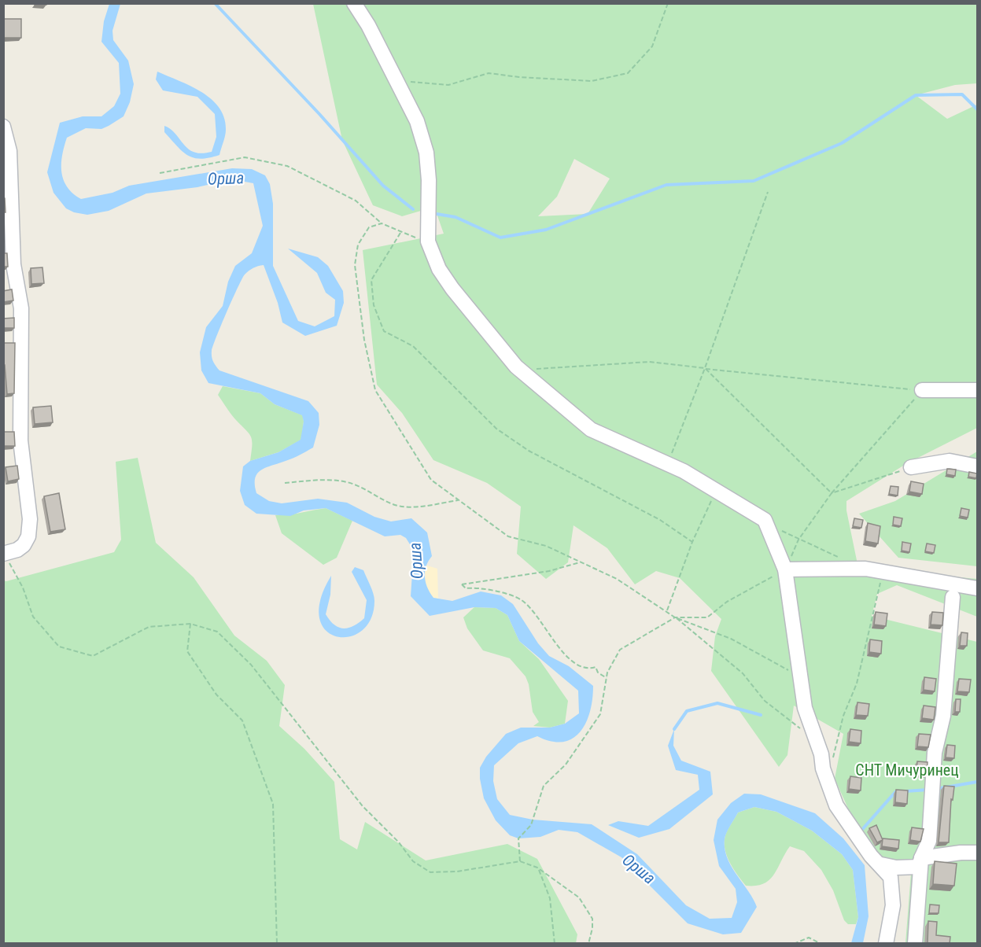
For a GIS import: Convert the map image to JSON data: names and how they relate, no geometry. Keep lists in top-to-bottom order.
{
  "water": ["Орша"],
  "parks": ["СНТ Мичуринец"]
}
